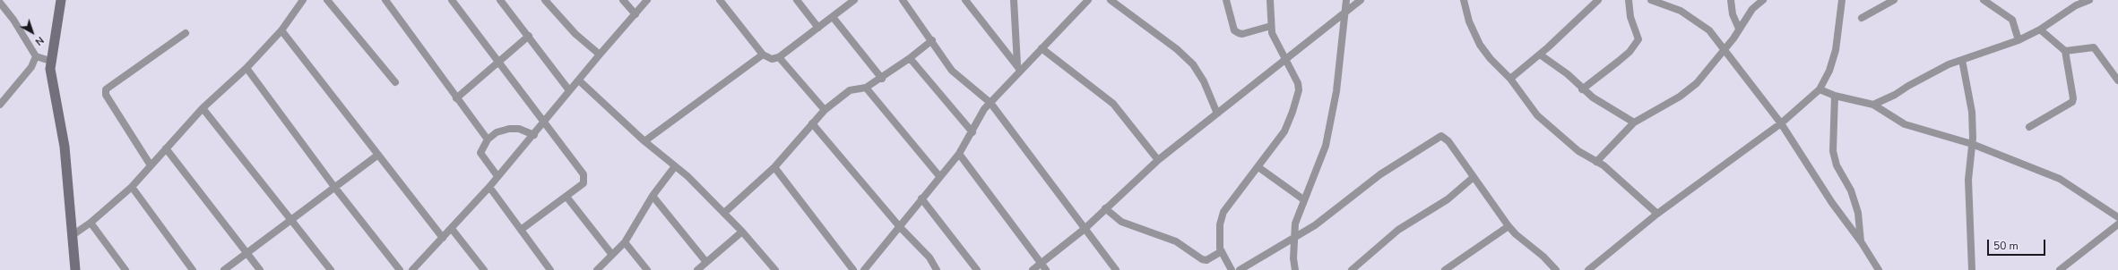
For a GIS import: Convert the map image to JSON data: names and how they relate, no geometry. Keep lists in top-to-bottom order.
{
  "scale_bar": "50 m",
  "north": "bottom right"
}
